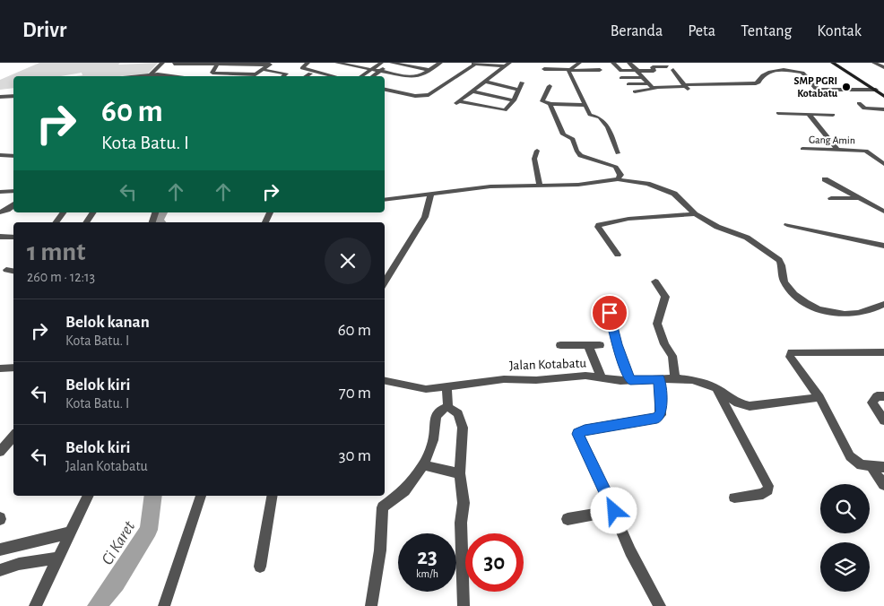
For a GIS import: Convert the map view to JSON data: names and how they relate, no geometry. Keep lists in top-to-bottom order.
{
  "streets": {
    "street": ["Gang Amin", "Jalan Kotabatu"]
  },
  "water": ["Ci Karet"],
  "places": ["SMP PGRI Kotabatu"],
  "page": {
    "header": "Drivr",
    "nav": [
      "Beranda",
      "Peta",
      "Tentang",
      "Kontak"
    ],
    "turn": ["60 m", "Kota Batu. I"],
    "heading": ["1 mnt", "260 m · 12:13"],
    "list": [
      {
        "name": "Belok kanan",
        "note": "Kota Batu. I",
        "value": "60 m"
      },
      {
        "name": "Belok kiri",
        "note": "Kota Batu. I",
        "value": "70 m"
      },
      {
        "name": "Belok kiri",
        "note": "Jalan Kotabatu",
        "value": "30 m"
      }
    ],
    "speed": "23 km/h",
    "limit": "30"
  }
}
